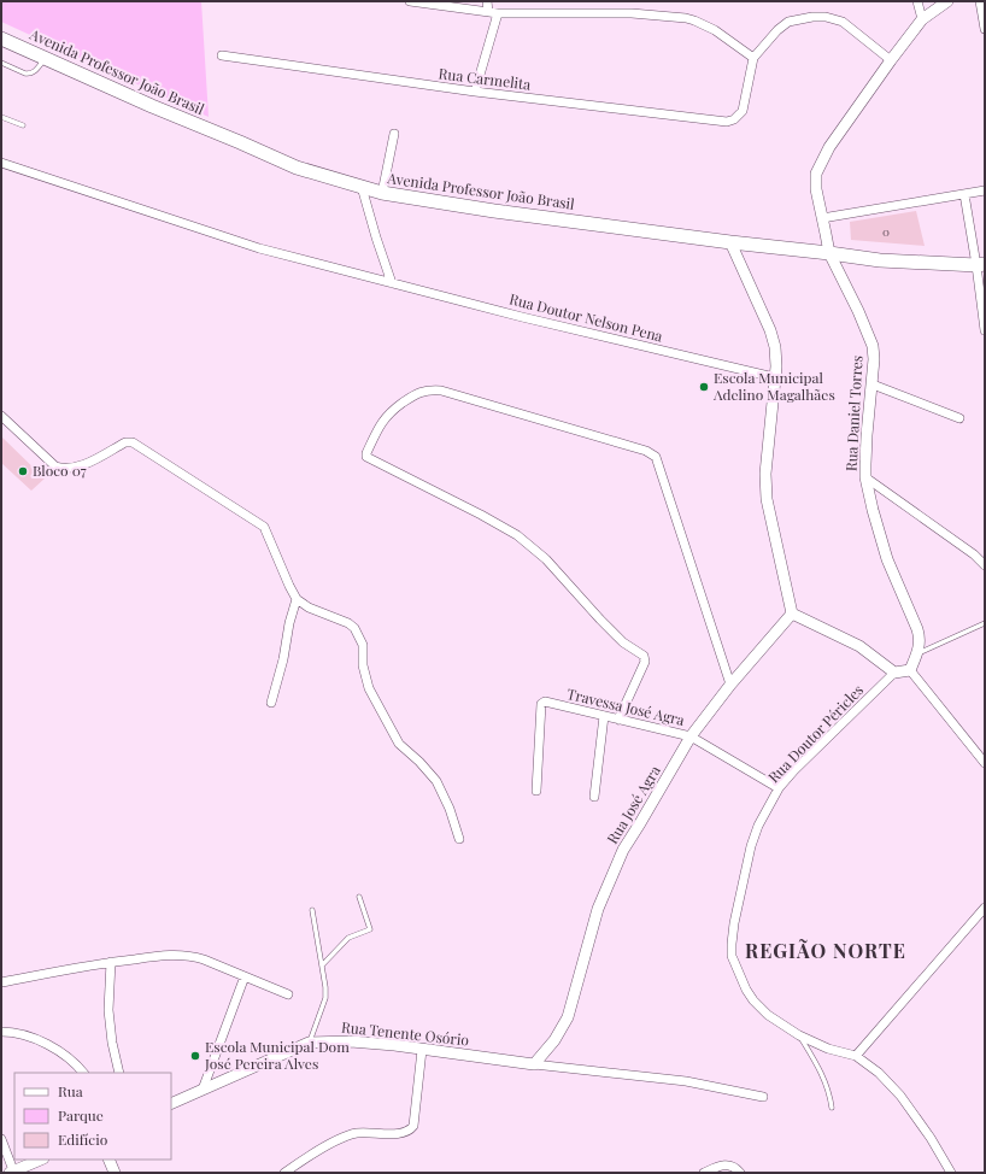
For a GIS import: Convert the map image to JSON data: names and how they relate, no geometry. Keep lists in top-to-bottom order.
{
  "streets": {
    "main road": ["Avenida Professor João Brasil"],
    "street": [
      "Rua Carmelita",
      "Rua Doutor Nelson Pena",
      "Rua Daniel Torres",
      "Travessa José Agra",
      "Rua Doutor Péricles",
      "Rua José Agra",
      "Rua Tenente Osório"
    ]
  },
  "crossings": [
    ["Avenida Professor João Brasil", "Rua Daniel Torres"],
    ["Travessa José Agra", "Rua Doutor Péricles"],
    ["Travessa José Agra", "Rua José Agra"],
    ["Rua José Agra", "Rua Tenente Osório"]
  ],
  "districts": ["REGIÃO NORTE"],
  "places": ["Escola Municipal Adelino Magalhães", "Bloco 07", "Escola Municipal Dom José Pereira Alves"],
  "house_numbers": ["0"],
  "legend": ["Rua", "Parque", "Edifício"]
}
